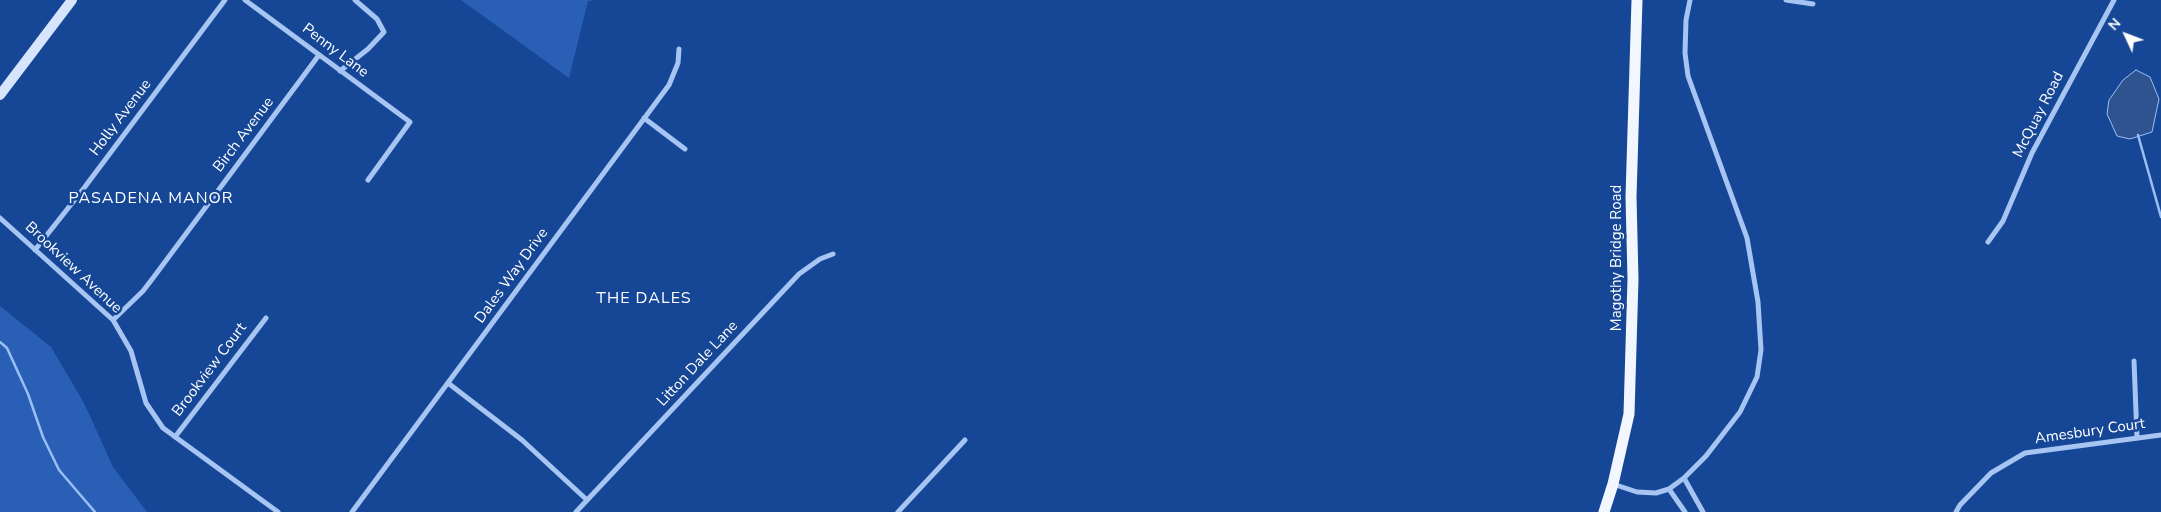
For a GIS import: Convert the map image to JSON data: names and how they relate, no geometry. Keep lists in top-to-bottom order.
{
  "streets": {
    "main road": ["Magothy Bridge Road"],
    "street": [
      "Penny Lane",
      "McQuay Road",
      "Holly Avenue",
      "Birch Avenue",
      "Brookview Avenue",
      "Dales Way Drive",
      "Litton Dale Lane",
      "Brookview Court",
      "Amesbury Court"
    ]
  },
  "crossings": [
    ["Penny Lane", "Birch Avenue"],
    ["Holly Avenue", "Brookview Avenue"],
    ["Birch Avenue", "Brookview Avenue"],
    ["Brookview Avenue", "Brookview Court"]
  ],
  "districts": ["PASADENA MANOR", "THE DALES"],
  "north": "top left"
}
